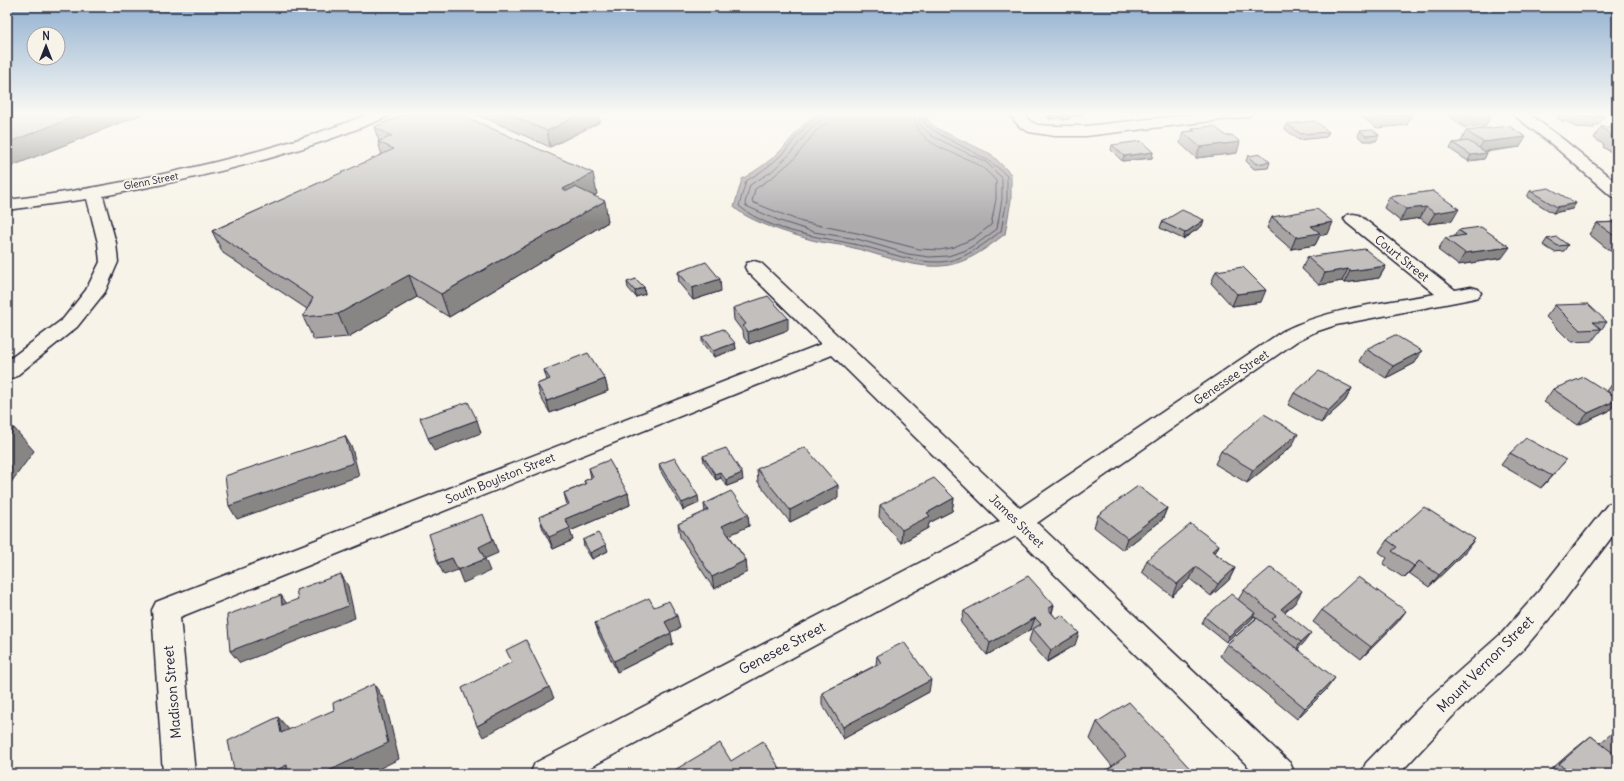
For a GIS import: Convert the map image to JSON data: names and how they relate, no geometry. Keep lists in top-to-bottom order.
{
  "streets": {
    "street": [
      "Glenn Street",
      "Court Street",
      "Genessee Street",
      "South Boylston Street",
      "James Street",
      "Genesee Street",
      "Mount Vernon Street",
      "Madison Street"
    ]
  },
  "crossings": [
    ["Court Street", "Genessee Street"],
    ["Genessee Street", "James Street"],
    ["Genessee Street", "Genesee Street"],
    ["South Boylston Street", "James Street"],
    ["South Boylston Street", "Madison Street"],
    ["James Street", "Genesee Street"]
  ],
  "north": "top"
}
